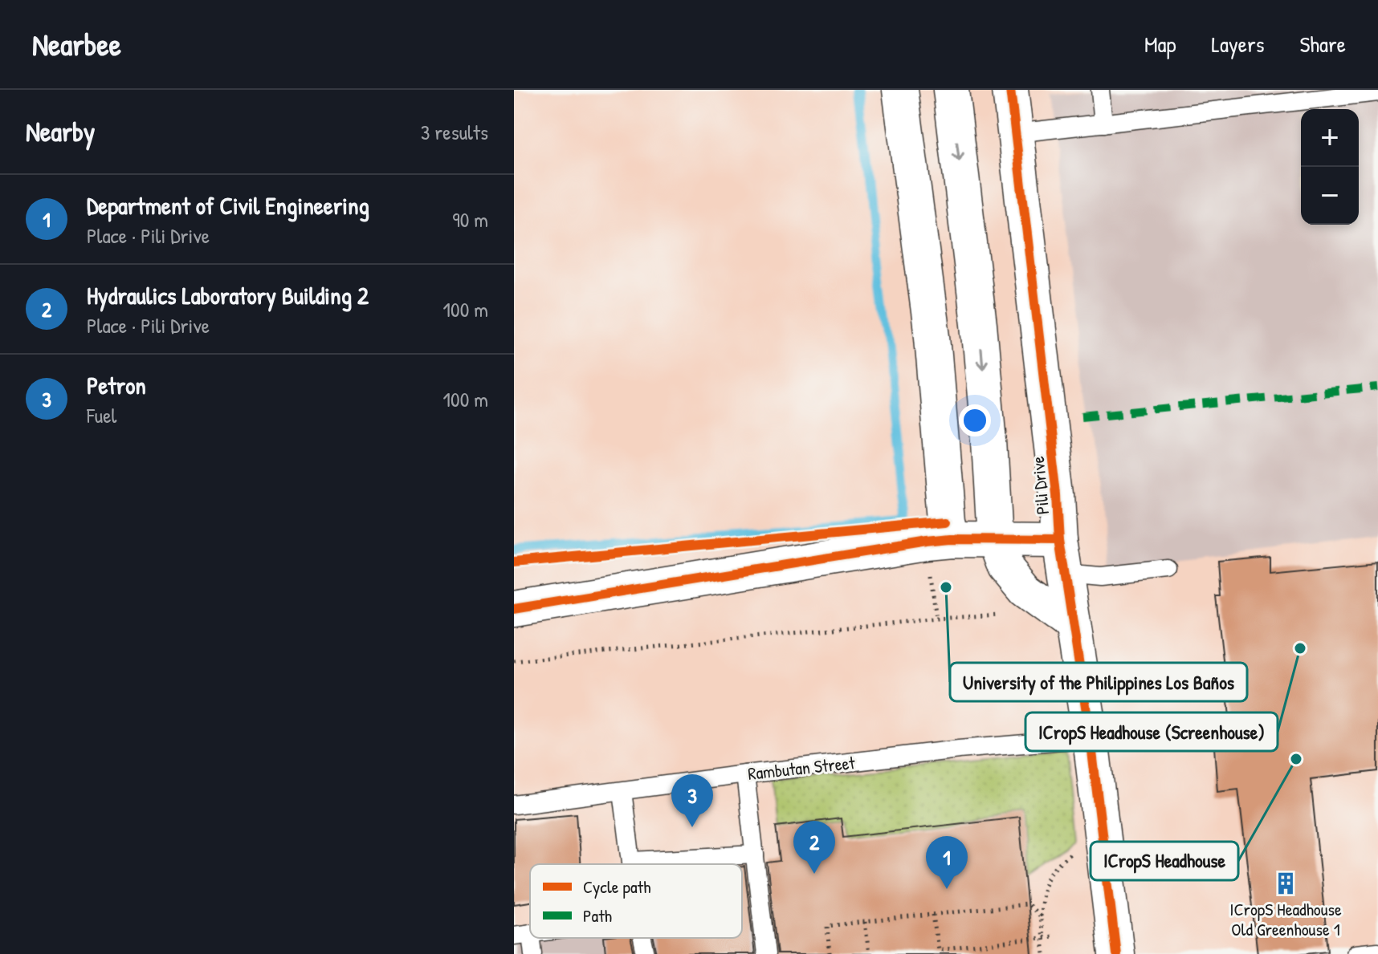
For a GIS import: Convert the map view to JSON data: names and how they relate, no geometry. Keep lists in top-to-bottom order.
{
  "streets": {
    "street": ["Pili Drive"],
    "lane": ["Rambutan Street"]
  },
  "crossings": [
    ["Pili Drive", "Rambutan Street"]
  ],
  "places": {
    "other": ["University of the Philippines Los Baños", "ICropS Headhouse (Screenhouse)", "ICropS Headhouse"],
    "building": ["ICropS Headhouse Old Greenhouse 1"]
  },
  "legend": ["Cycle path", "Path"],
  "page": {
    "header": "Nearbee",
    "nav": ["Map", "Layers", "Share"],
    "heading": ["Nearby", "3 results"],
    "map_buttons": ["+", "−"],
    "list": [
      {
        "mark": "1",
        "name": "Department of Civil Engineering",
        "note": "Place · Pili Drive",
        "value": "90 m"
      },
      {
        "mark": "2",
        "name": "Hydraulics Laboratory Building 2",
        "note": "Place · Pili Drive",
        "value": "100 m"
      },
      {
        "mark": "3",
        "name": "Petron",
        "note": "Fuel",
        "value": "100 m"
      }
    ],
    "pins": ["3", "2", "1"]
  }
}
